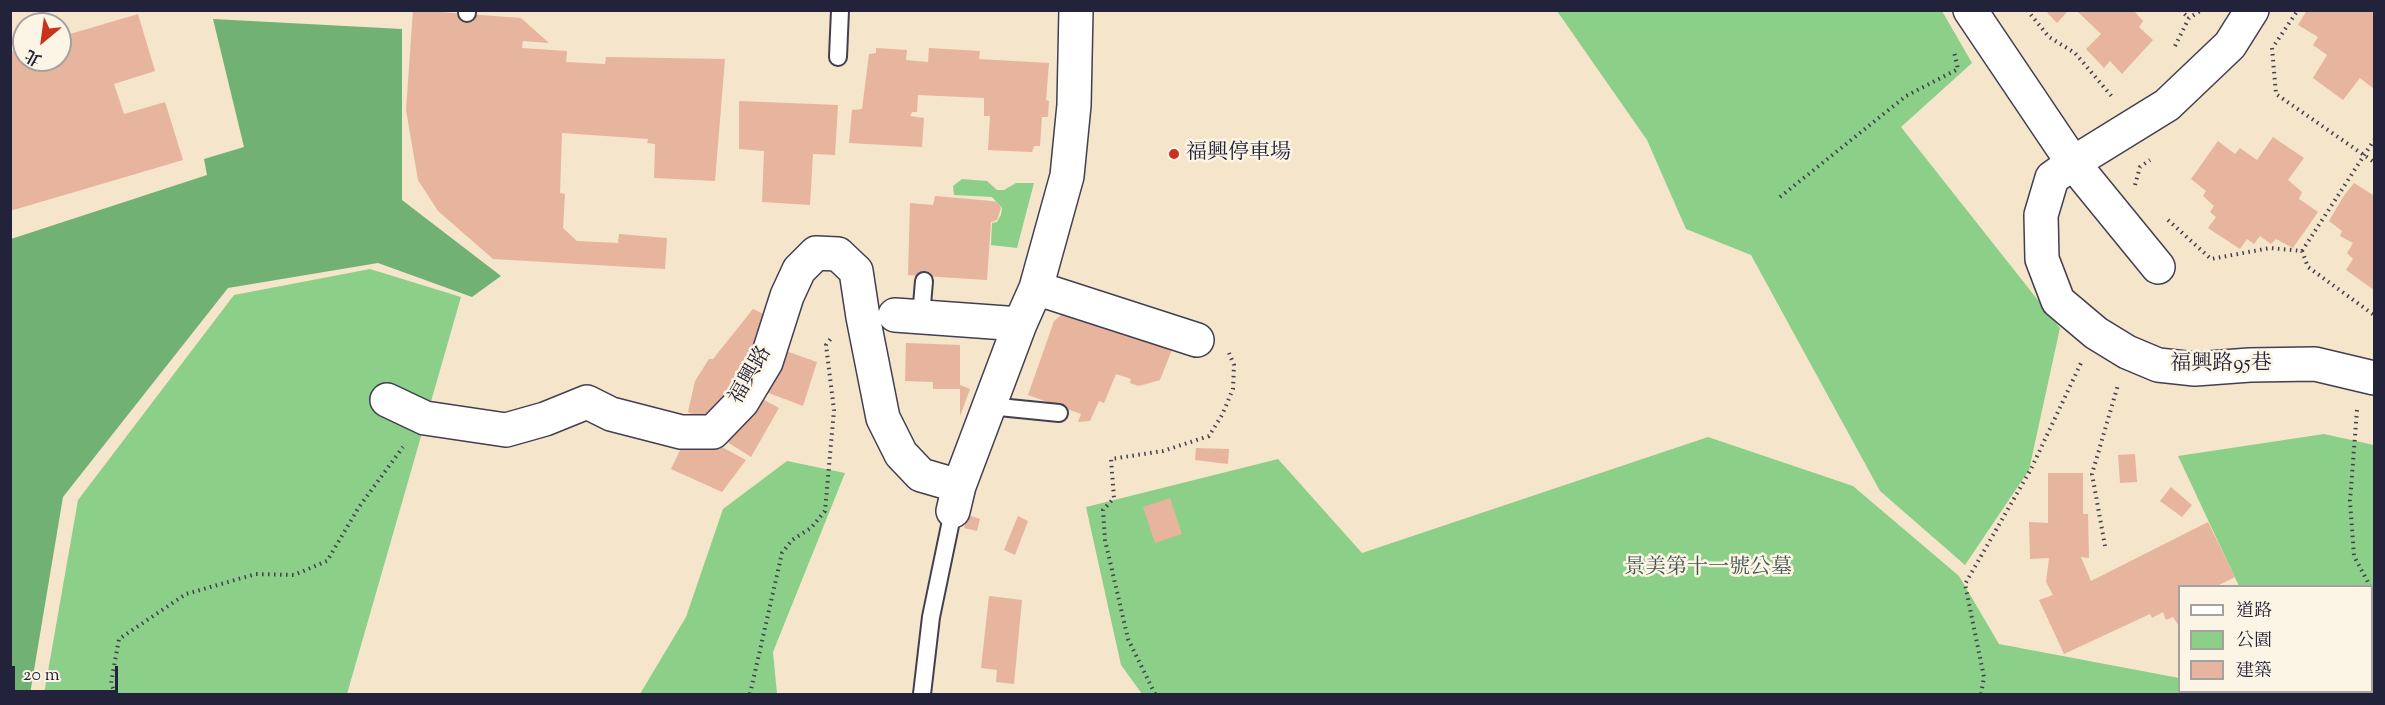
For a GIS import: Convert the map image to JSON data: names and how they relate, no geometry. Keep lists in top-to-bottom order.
{
  "streets": {
    "street": ["福興路95巷", "福興路"]
  },
  "parks": ["景美第十一號公墓"],
  "places": ["福興停車場"],
  "legend": ["道路", "公園", "建築"],
  "scale_bar": "20 m",
  "north": "bottom left"
}
